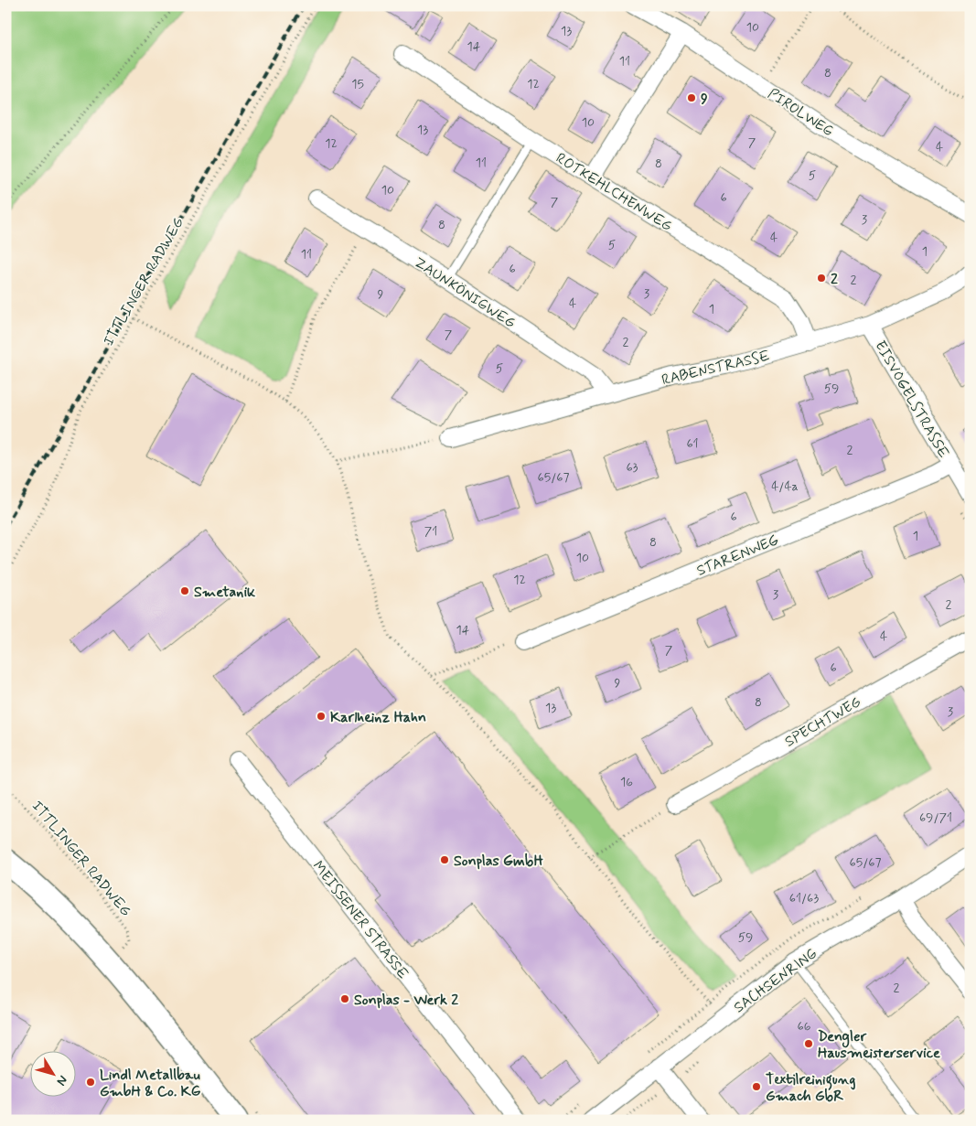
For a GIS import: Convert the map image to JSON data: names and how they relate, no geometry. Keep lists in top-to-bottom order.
{
  "streets": {
    "street": [
      "PIROLWEG",
      "ROTKEHLCHENWEG",
      "ZAUNKÖNIGWEG",
      "RABENSTRASSE",
      "EISVOGELSTRASSE",
      "STARENWEG",
      "SPECHTWEG",
      "MEISSENER STRASSE",
      "SACHSENRING"
    ],
    "path": ["ITTLINGER RADWEG"]
  },
  "crossings": [
    ["ROTKEHLCHENWEG", "RABENSTRASSE"],
    ["ZAUNKÖNIGWEG", "RABENSTRASSE"],
    ["RABENSTRASSE", "EISVOGELSTRASSE"],
    ["EISVOGELSTRASSE", "STARENWEG"]
  ],
  "places": [
    "9",
    "2",
    "Smetanik",
    "Karlheinz Hahn",
    "Sonplas GmbH",
    "Sonplas - Werk 2",
    "Dengler Hausmeisterservice",
    "Lindl Metallbau GmbH & Co. KG",
    "Textilreinigung Gmach GbR"
  ],
  "house_numbers": [
    "10",
    "13",
    "14",
    "11",
    "8",
    "15",
    "12",
    "10",
    "13",
    "7",
    "12",
    "4",
    "11",
    "8",
    "5",
    "10",
    "6",
    "7",
    "3",
    "8",
    "4",
    "5",
    "1",
    "11",
    "6",
    "2",
    "3",
    "9",
    "4",
    "1",
    "7",
    "2",
    "5",
    "59",
    "61",
    "2",
    "63",
    "65/67",
    "4/4a",
    "6",
    "71",
    "1",
    "8",
    "10",
    "12",
    "3",
    "2",
    "14",
    "4",
    "7",
    "6",
    "9",
    "8",
    "13",
    "3",
    "16",
    "69/71",
    "65/67",
    "61/63",
    "59",
    "2",
    "66"
  ],
  "north": "bottom right"
}
